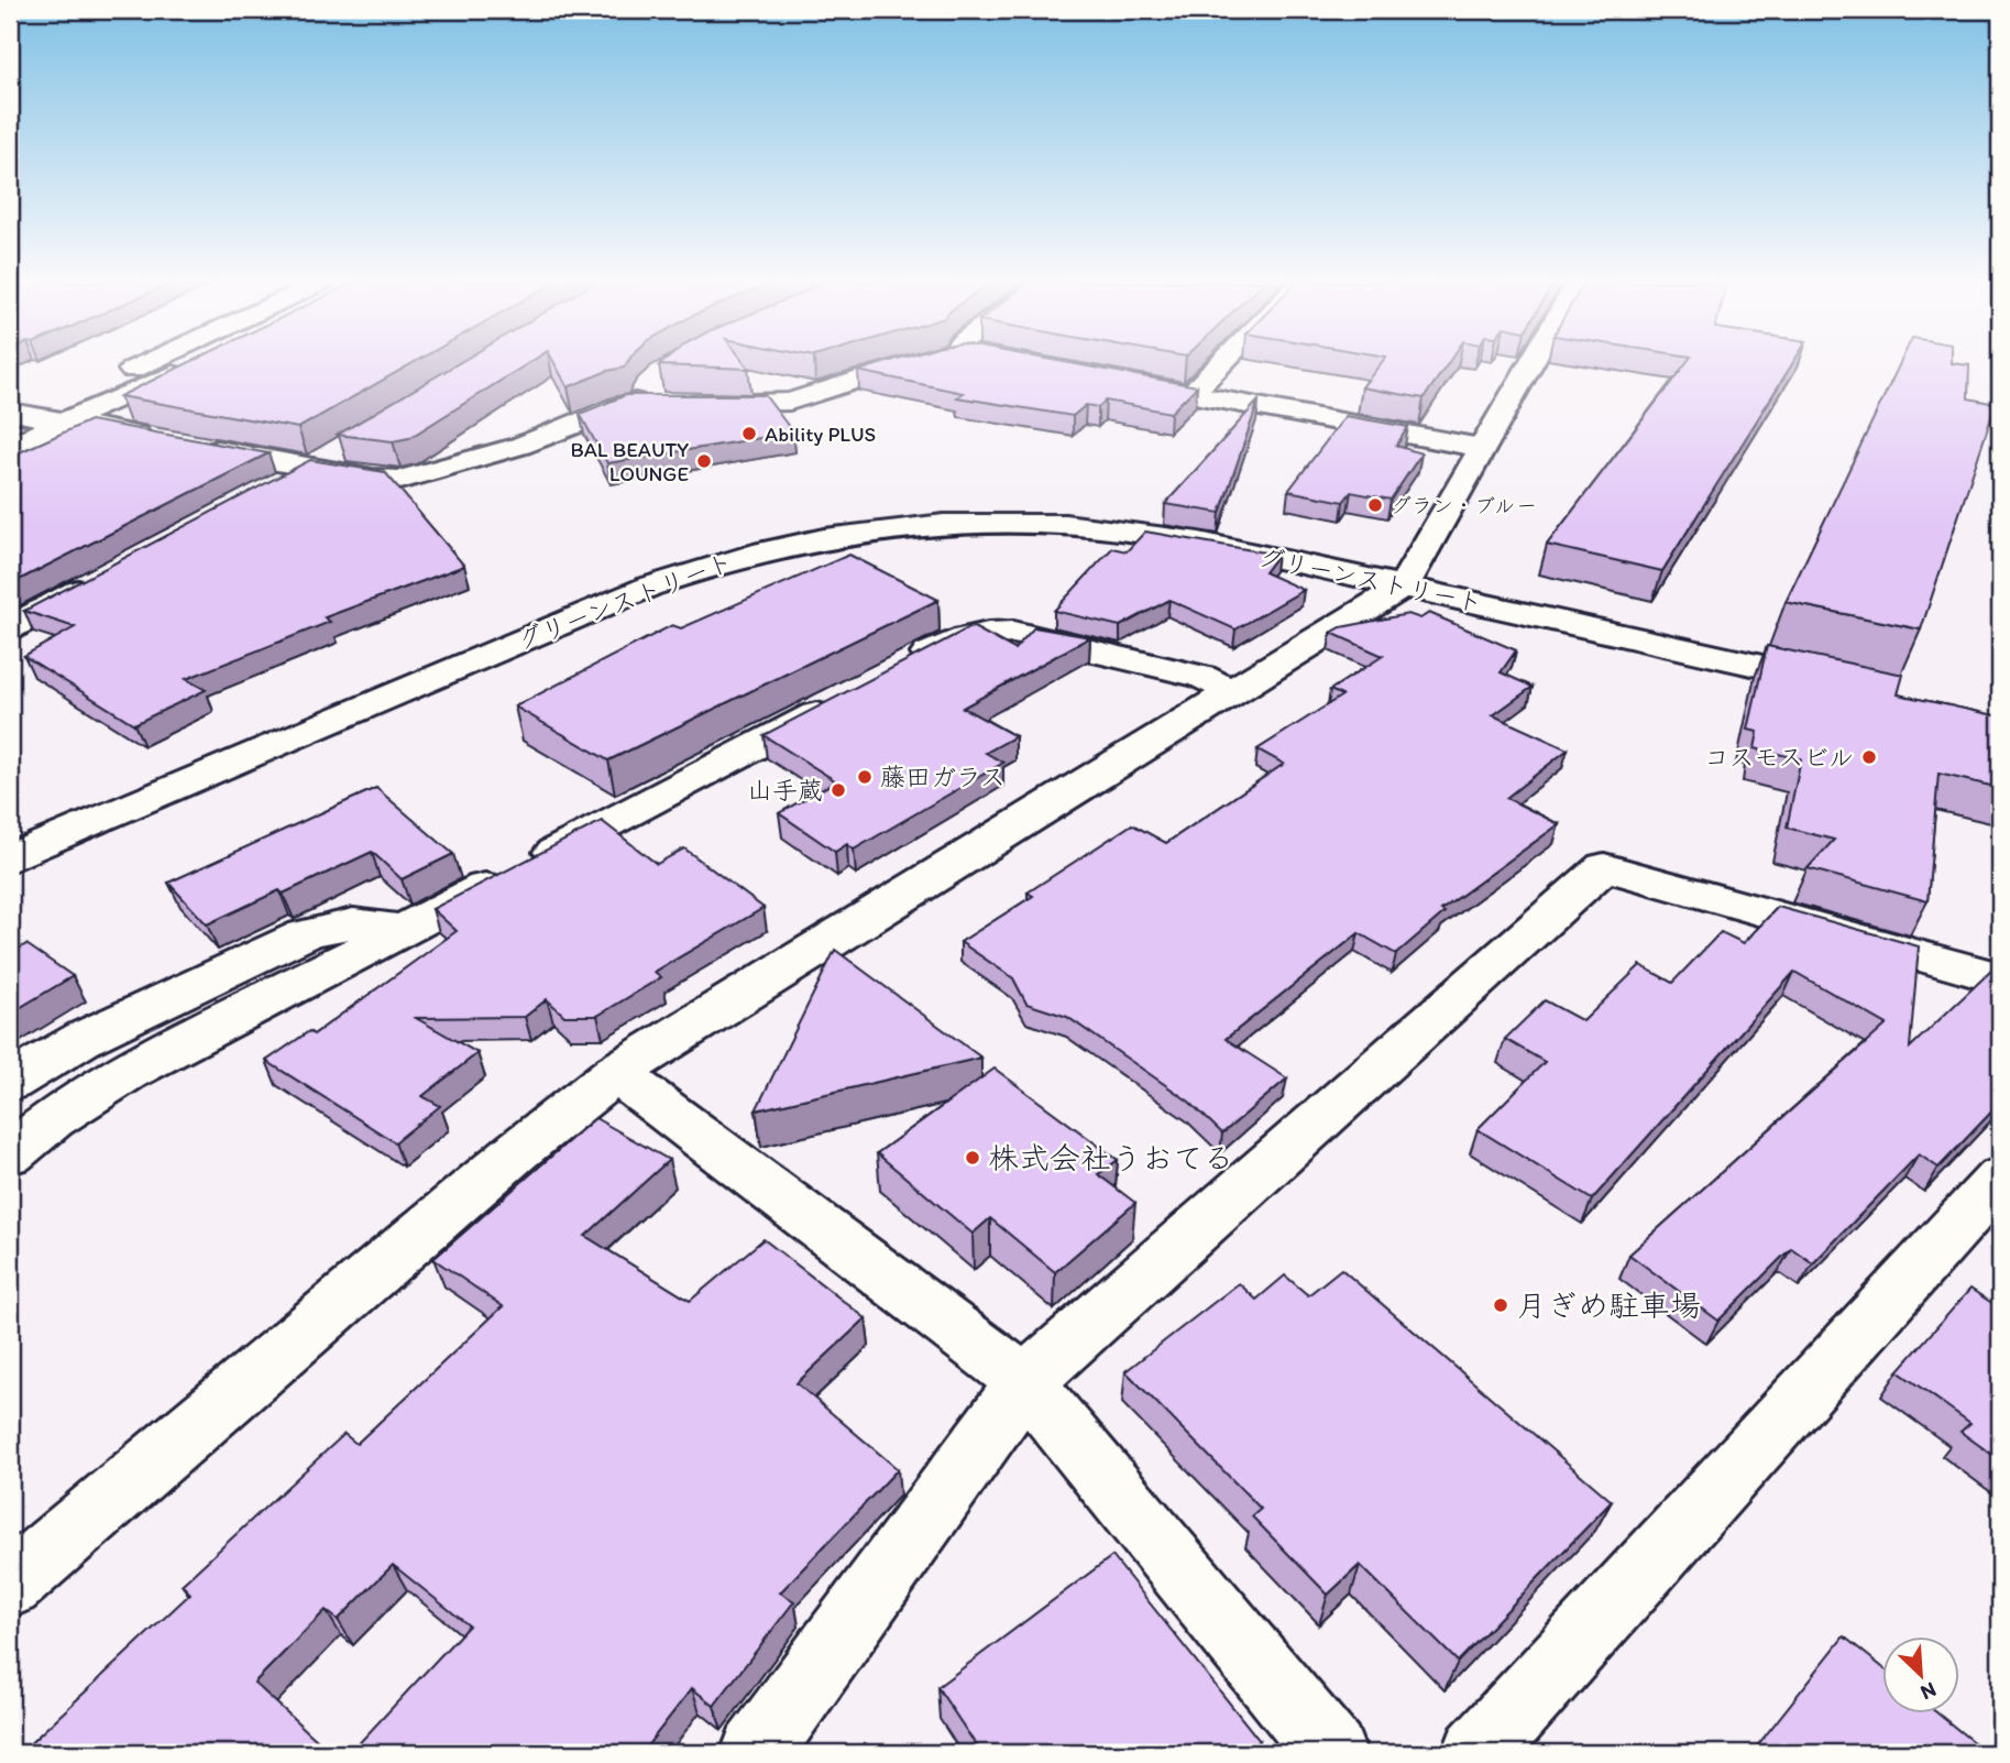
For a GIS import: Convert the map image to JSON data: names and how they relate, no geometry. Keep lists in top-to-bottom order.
{
  "streets": {
    "street": ["グリーンストリート"]
  },
  "places": [
    "Ability PLUS",
    "BAL BEAUTY LOUNGE",
    "グラン・ブルー",
    "コスモスビル",
    "藤田ガラス",
    "山手蔵",
    "株式会社うおてる",
    "月ぎめ駐車場"
  ],
  "north": "bottom right"
}
